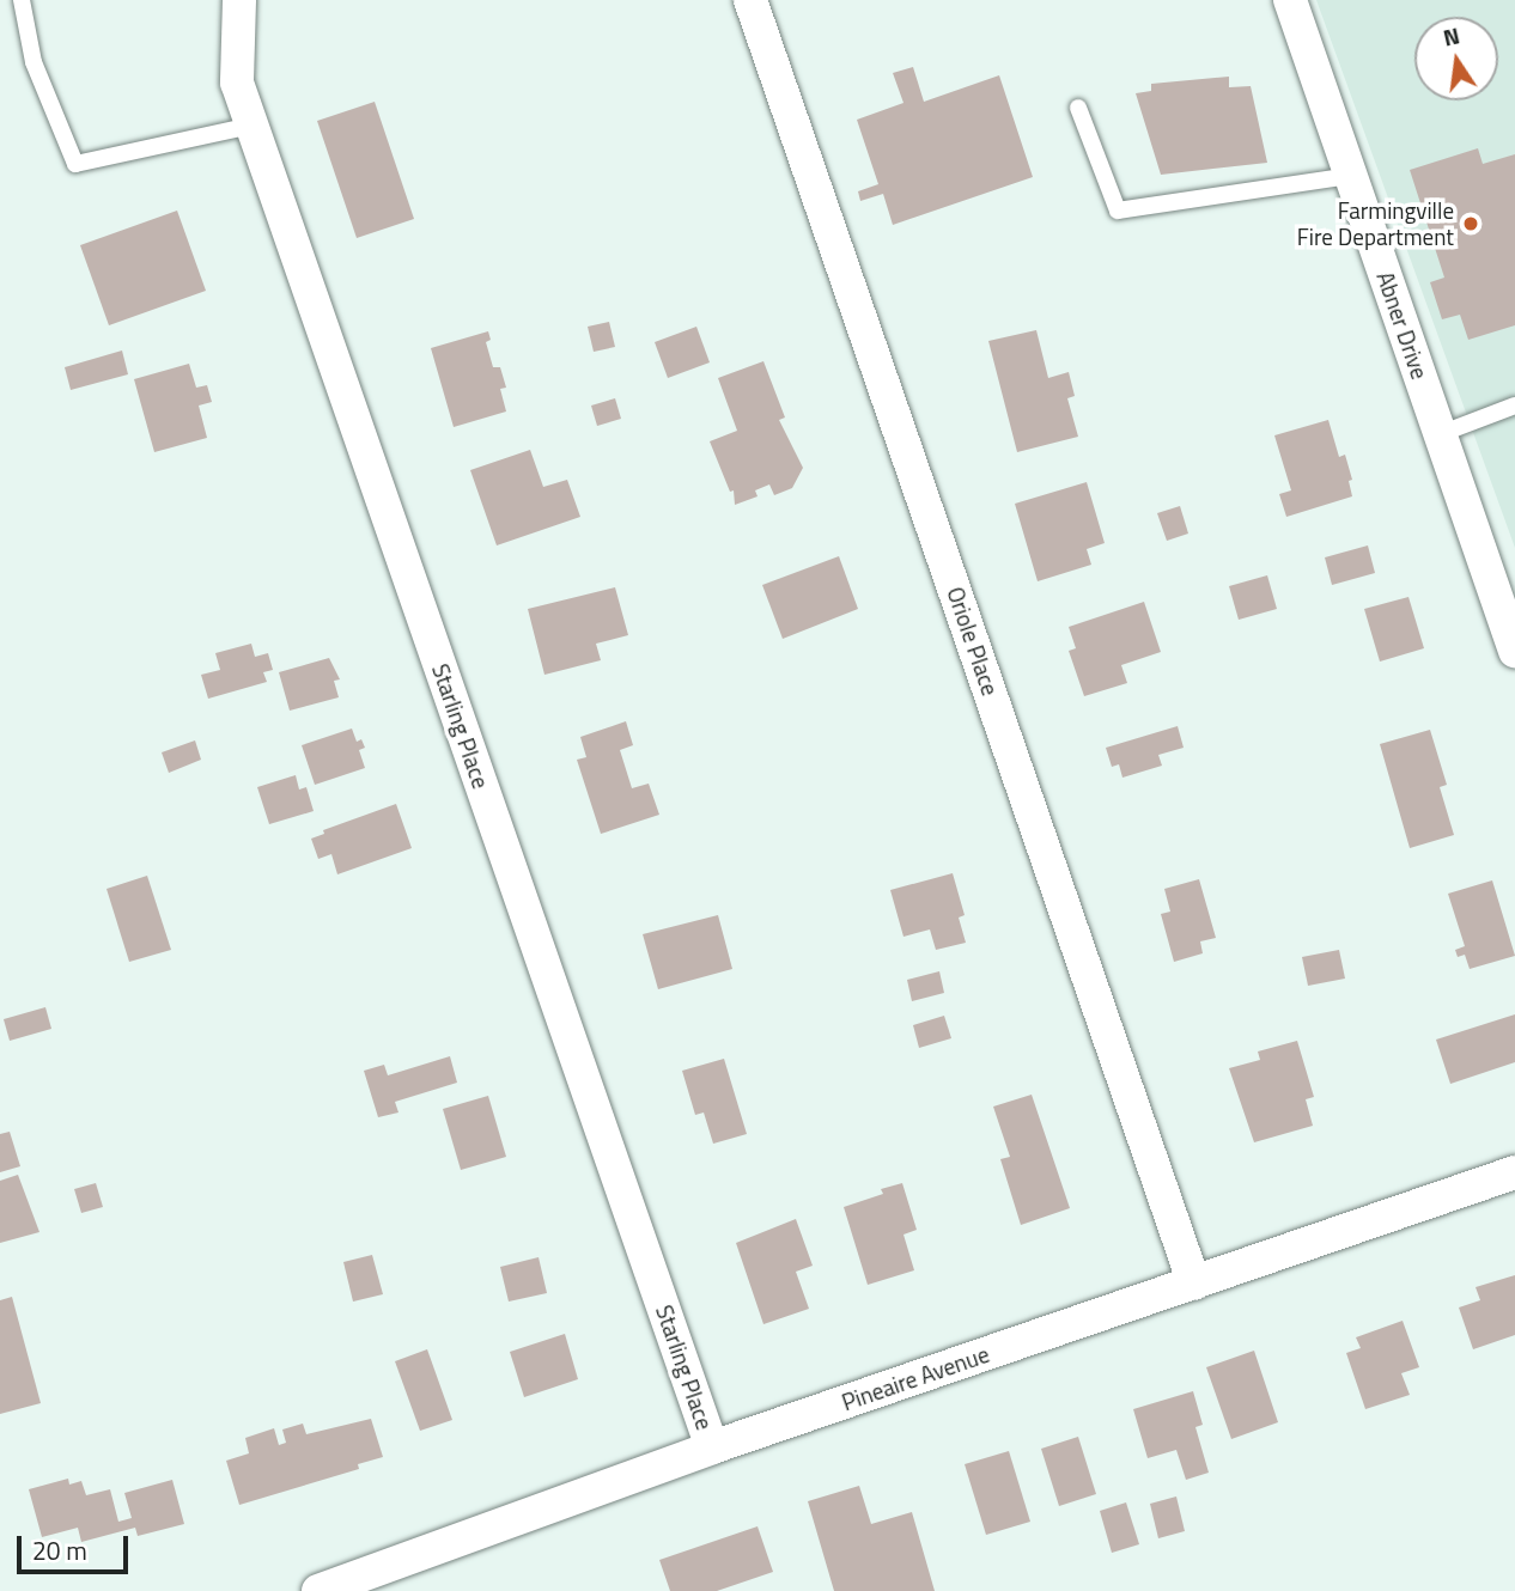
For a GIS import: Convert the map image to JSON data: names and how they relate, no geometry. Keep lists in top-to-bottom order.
{
  "streets": {
    "street": [
      "Abner Drive",
      "Oriole Place",
      "Starling Place",
      "Pineaire Avenue"
    ]
  },
  "crossings": [
    ["Oriole Place", "Pineaire Avenue"],
    ["Starling Place", "Pineaire Avenue"]
  ],
  "places": ["Farmingville Fire Department"],
  "scale_bar": "20 m",
  "north": "top"
}
